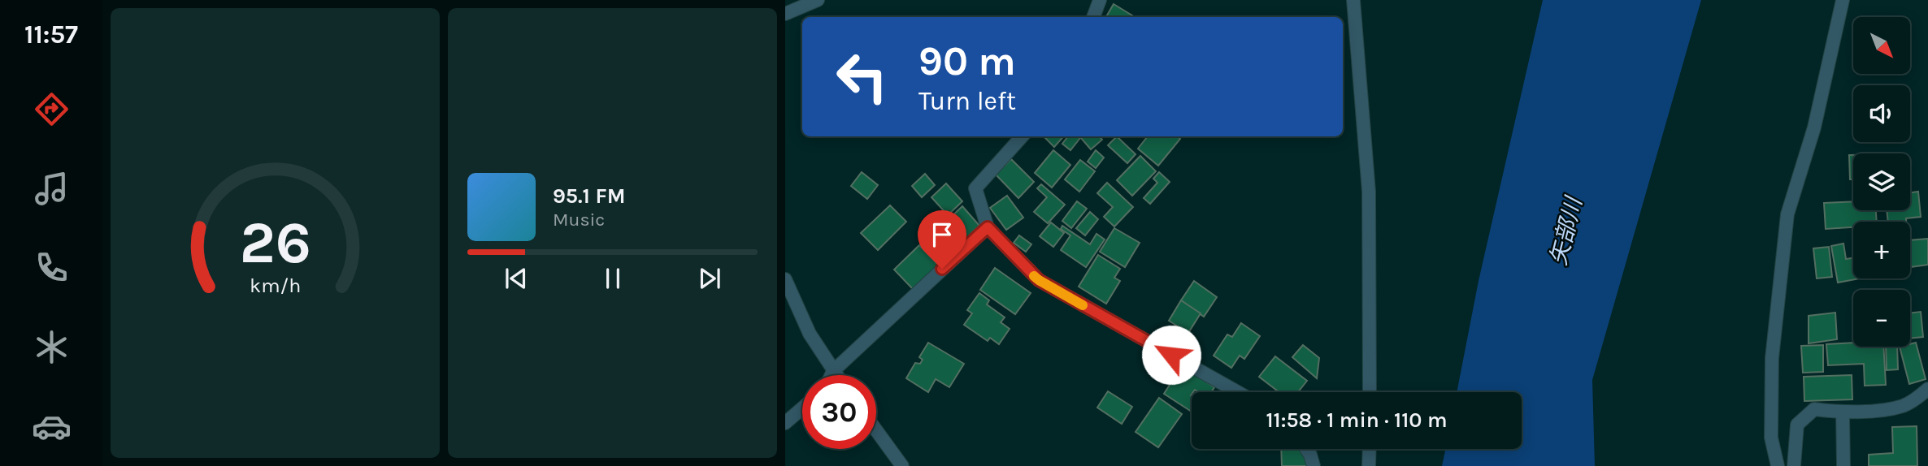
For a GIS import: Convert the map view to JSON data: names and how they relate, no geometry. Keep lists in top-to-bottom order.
{
  "water": ["矢部川"],
  "north": "bottom right",
  "page": {
    "tabs": "11:57",
    "map_buttons": ["+", "−"],
    "turn": ["90 m", "Turn left"],
    "song": ["95.1 FM", "Music"],
    "limit": "30",
    "trip": "11:58 · 1 min · 110 m",
    "gauge": ["26", "km/h"]
  }
}
